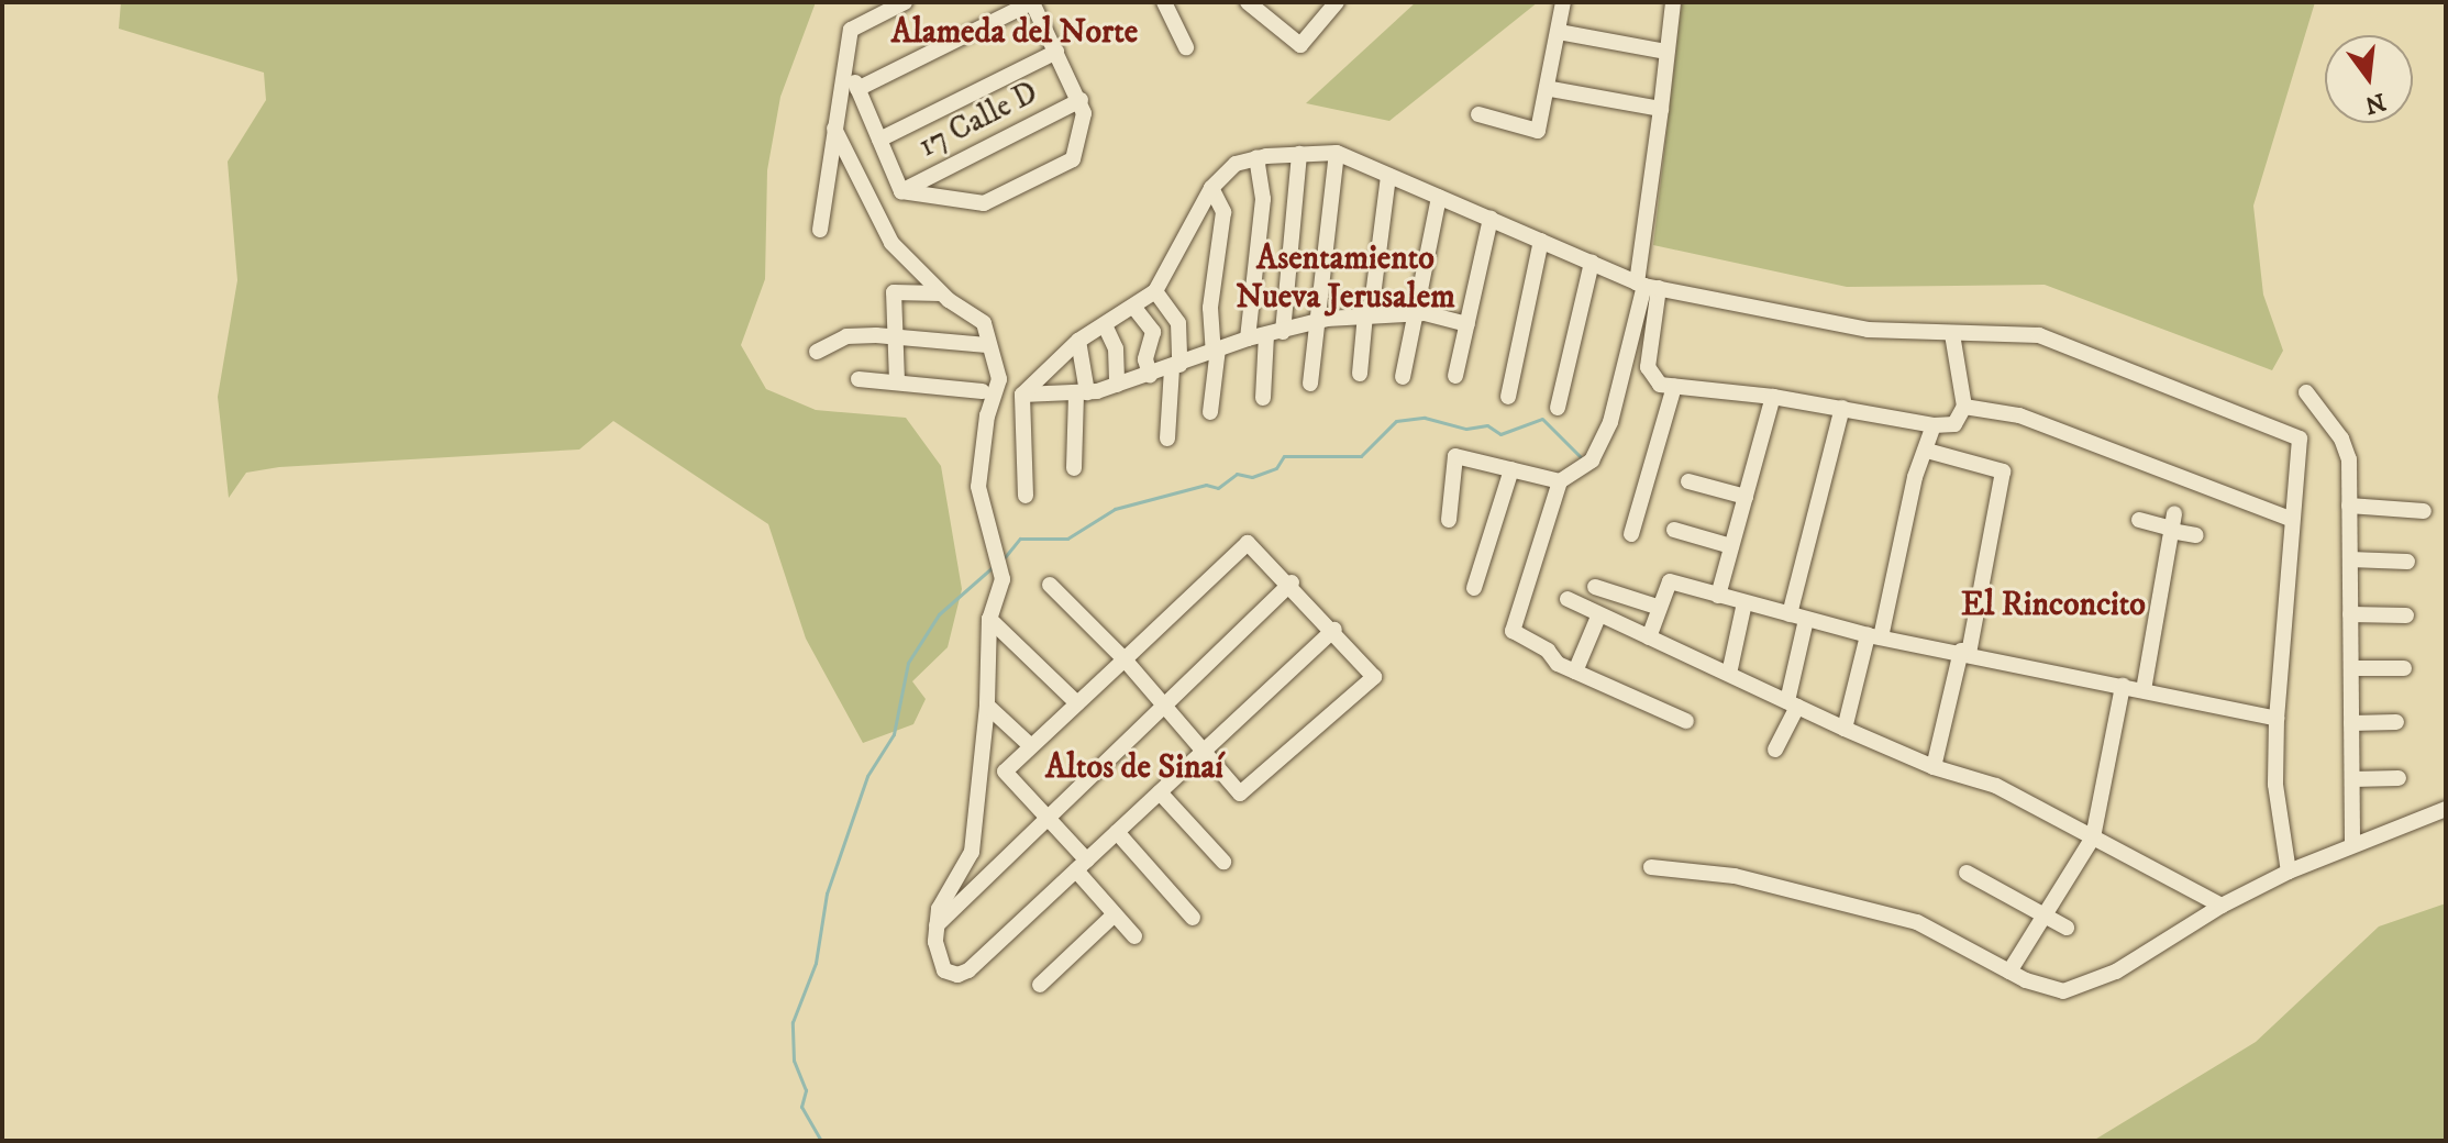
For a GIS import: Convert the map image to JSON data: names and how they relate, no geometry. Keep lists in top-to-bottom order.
{
  "streets": {
    "street": ["17 Calle D"]
  },
  "districts": [
    "Alameda del Norte",
    "Asentamiento Nueva Jerusalem",
    "El Rinconcito",
    "Altos de Sinaí"
  ],
  "north": "bottom"
}
